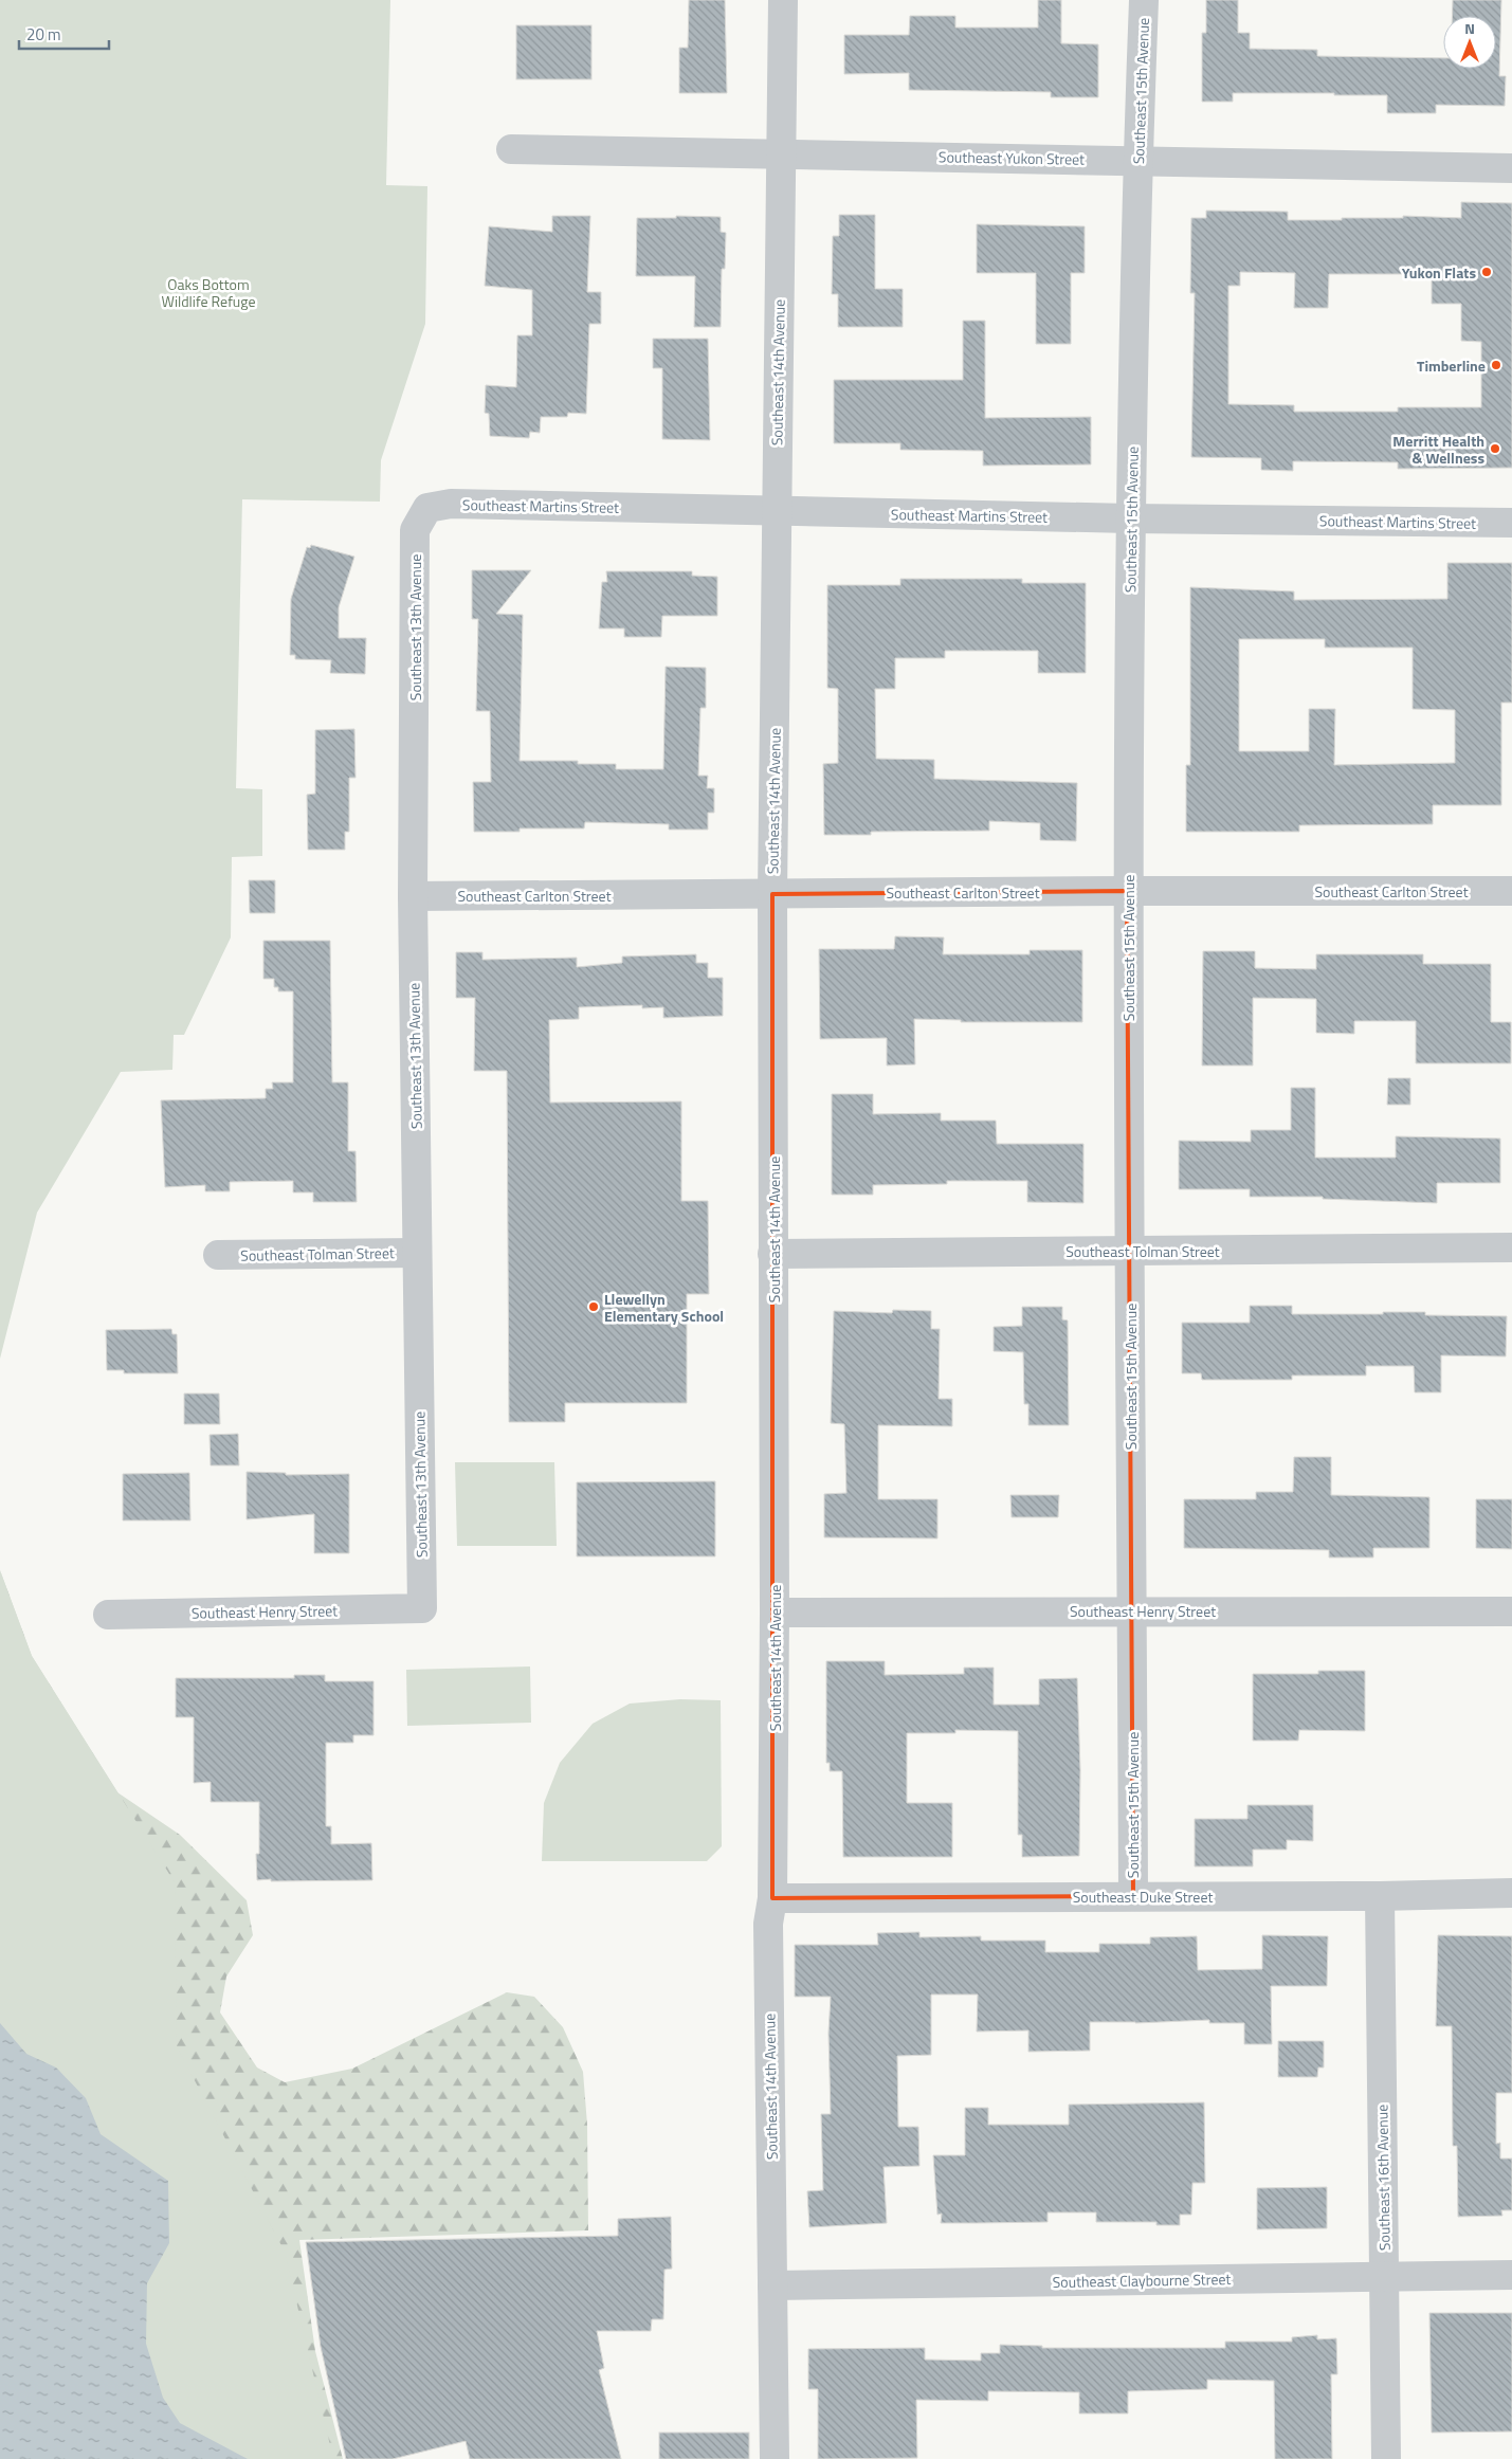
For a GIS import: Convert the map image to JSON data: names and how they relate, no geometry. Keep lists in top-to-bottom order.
{
  "streets": {
    "street": [
      "Southeast 15th Avenue",
      "Southeast Yukon Street",
      "Southeast 14th Avenue",
      "Southeast Martins Street",
      "Southeast 13th Avenue",
      "Southeast Carlton Street",
      "Southeast Tolman Street",
      "Southeast Henry Street",
      "Southeast Duke Street",
      "Southeast 16th Avenue",
      "Southeast Claybourne Street"
    ]
  },
  "crossings": [
    ["Southeast 15th Avenue", "Southeast Yukon Street"],
    ["Southeast 15th Avenue", "Southeast Martins Street"],
    ["Southeast 15th Avenue", "Southeast Carlton Street"],
    ["Southeast 15th Avenue", "Southeast Tolman Street"],
    ["Southeast 15th Avenue", "Southeast Henry Street"],
    ["Southeast 15th Avenue", "Southeast Duke Street"],
    ["Southeast Yukon Street", "Southeast 14th Avenue"],
    ["Southeast 14th Avenue", "Southeast Martins Street"],
    ["Southeast 14th Avenue", "Southeast Carlton Street"],
    ["Southeast 14th Avenue", "Southeast Tolman Street"],
    ["Southeast 14th Avenue", "Southeast Henry Street"],
    ["Southeast 14th Avenue", "Southeast Duke Street"],
    ["Southeast 14th Avenue", "Southeast Claybourne Street"],
    ["Southeast Martins Street", "Southeast 13th Avenue"],
    ["Southeast 13th Avenue", "Southeast Carlton Street"],
    ["Southeast 13th Avenue", "Southeast Tolman Street"],
    ["Southeast 13th Avenue", "Southeast Henry Street"],
    ["Southeast Duke Street", "Southeast 16th Avenue"],
    ["Southeast 16th Avenue", "Southeast Claybourne Street"]
  ],
  "parks": ["Oaks Bottom Wildlife Refuge"],
  "places": [
    "Yukon Flats",
    "Timberline",
    "Merritt Health & Wellness",
    "Llewellyn Elementary School"
  ],
  "scale_bar": "20 m",
  "north": "top"
}
